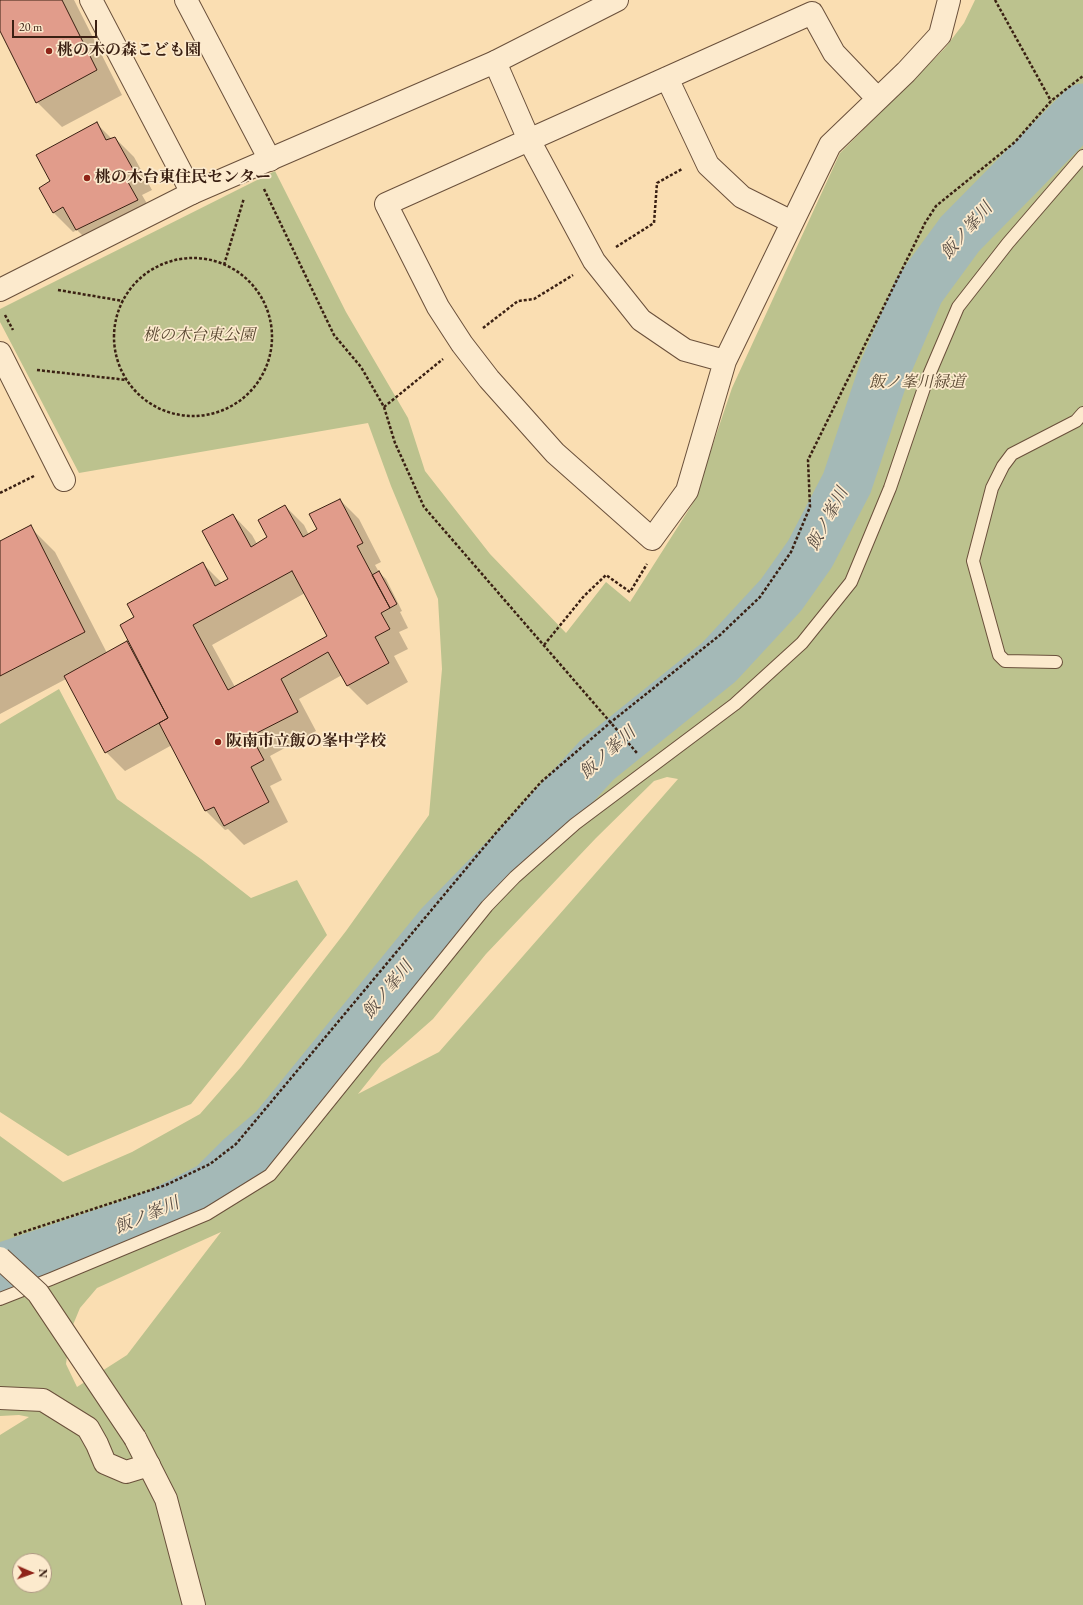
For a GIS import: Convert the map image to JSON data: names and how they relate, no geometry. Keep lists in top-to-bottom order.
{
  "water": ["飯ノ峯川"],
  "parks": ["桃の木台東公園", "飯ノ峯川緑道"],
  "places": ["桃の木の森こども園", "桃の木台東住民センター", "阪南市立飯の峯中学校"],
  "scale_bar": "20 m",
  "north": "right"
}
